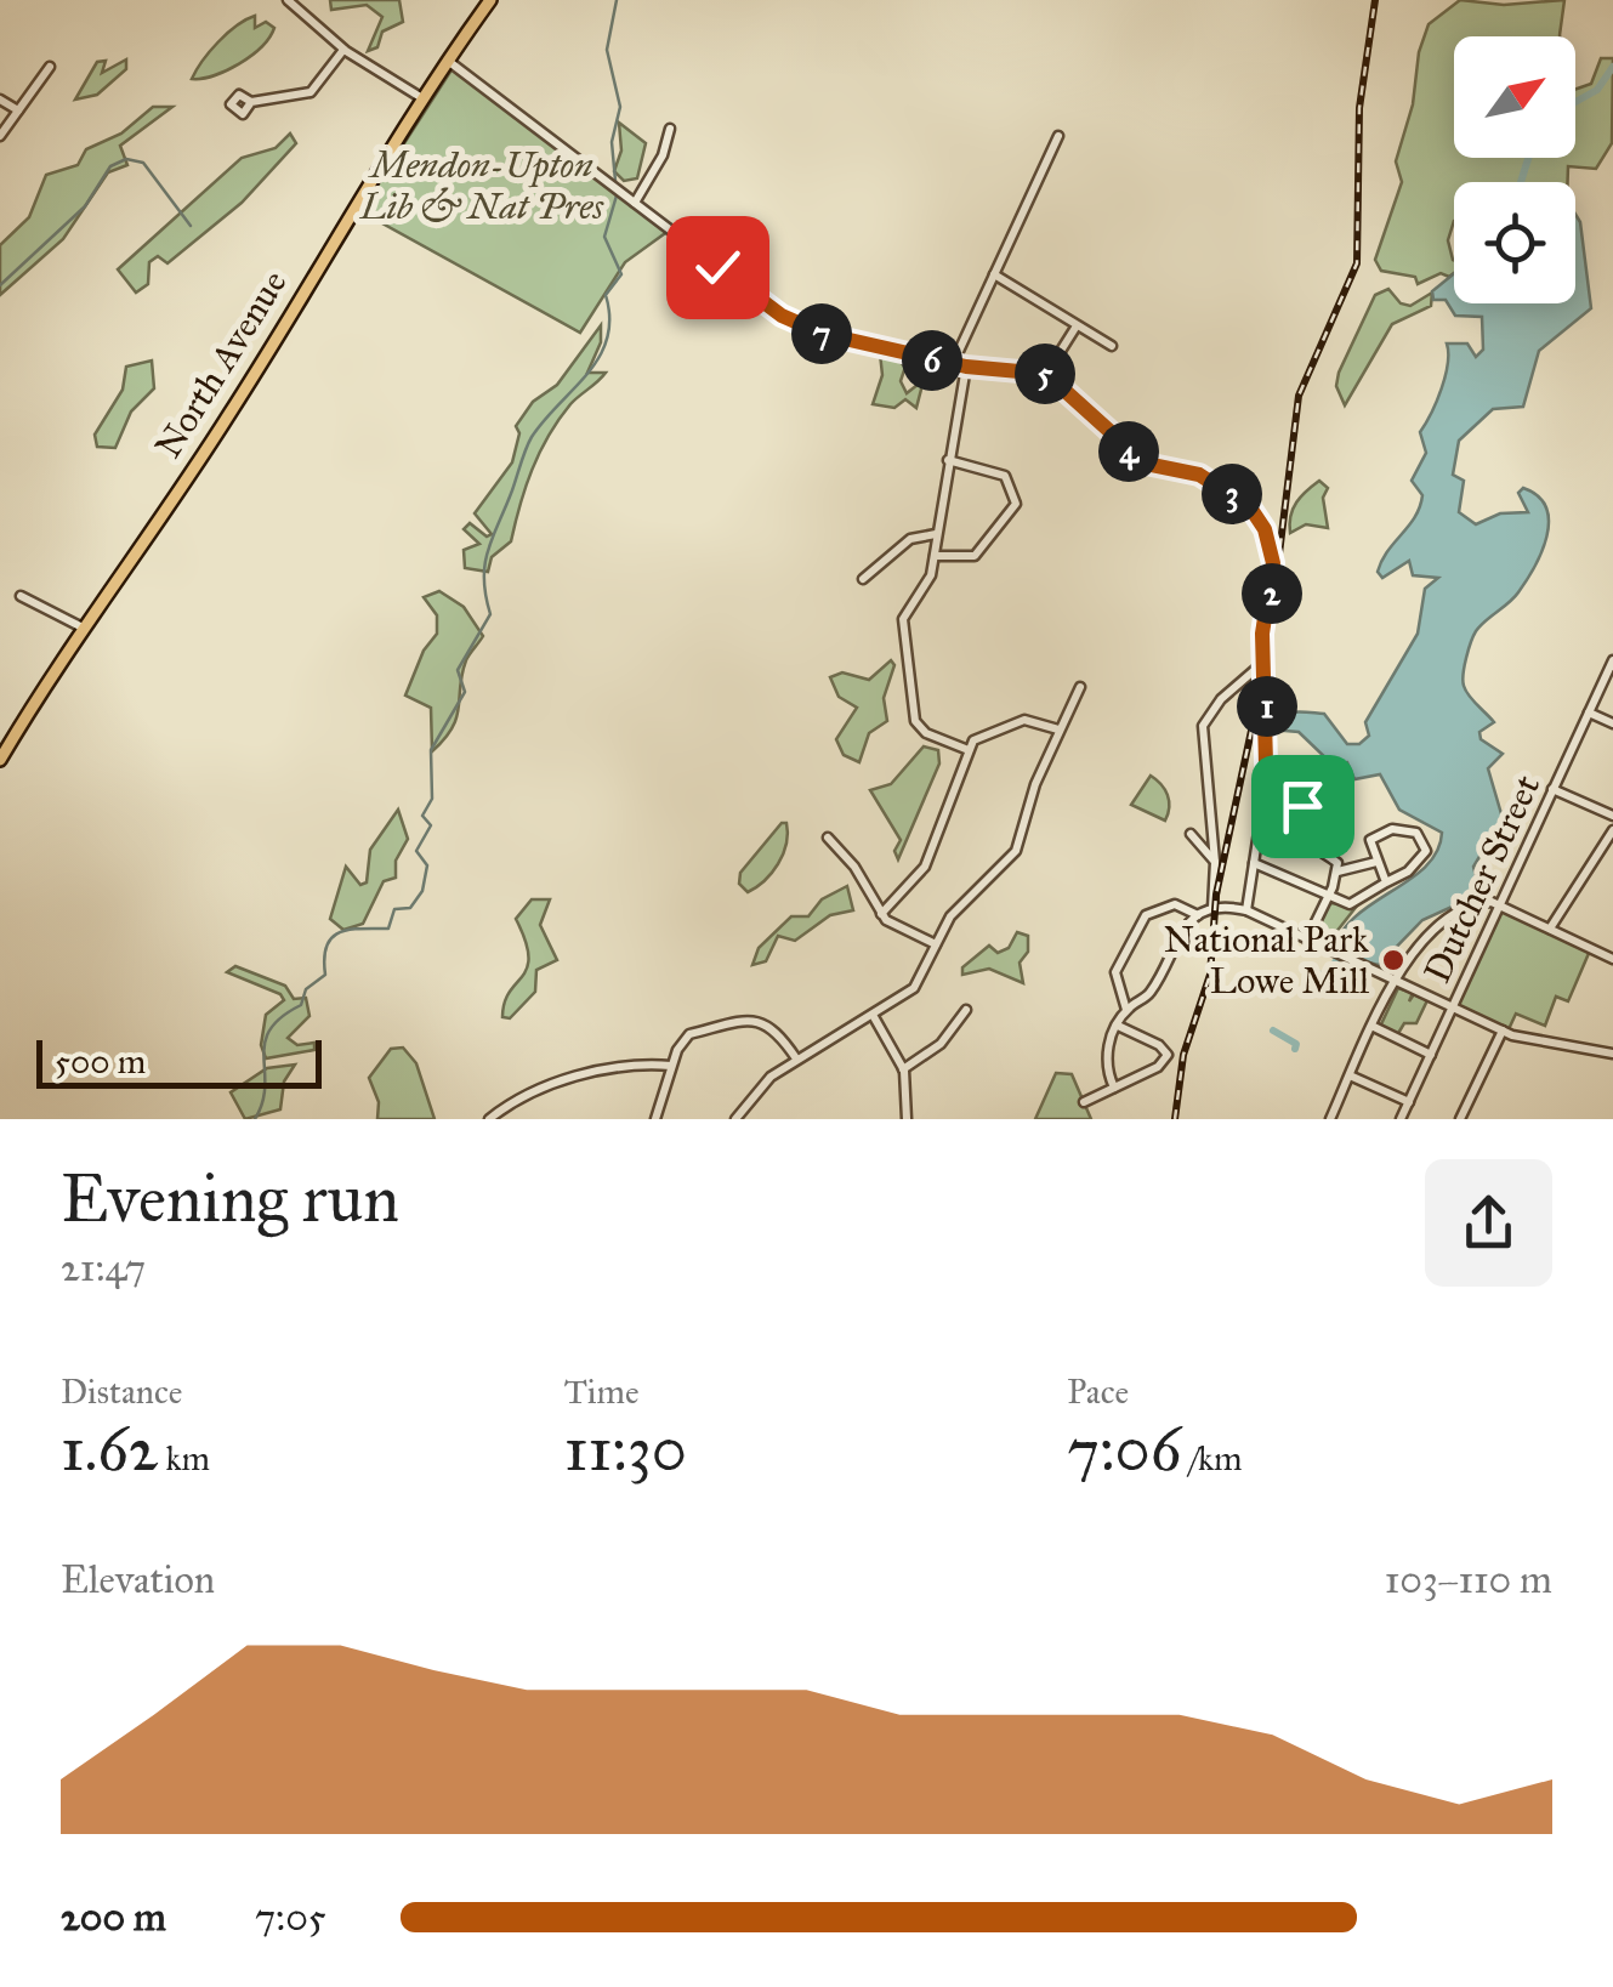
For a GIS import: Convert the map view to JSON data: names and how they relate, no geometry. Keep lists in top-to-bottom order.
{
  "streets": {
    "main road": ["North Avenue"],
    "street": ["Dutcher Street"]
  },
  "parks": ["Mendon-Upton Lib & Nat Pres"],
  "places": ["National Park Lowe Mill"],
  "scale_bar": "500 m",
  "north": "top right",
  "page": {
    "pins": [
      "7",
      "6",
      "5",
      "4",
      "3",
      "2",
      "1"
    ],
    "scale": "500 m",
    "heading": ["Evening run", "21:47"],
    "stats": [
      ["Distance", "1.62 km"],
      ["Time", "11:30"],
      ["Pace", "7:06 /km"]
    ],
    "chart": ["Elevation", "103–110 m"],
    "list": [
      {
        "name": "200 m",
        "note": "7:05"
      }
    ]
  }
}
